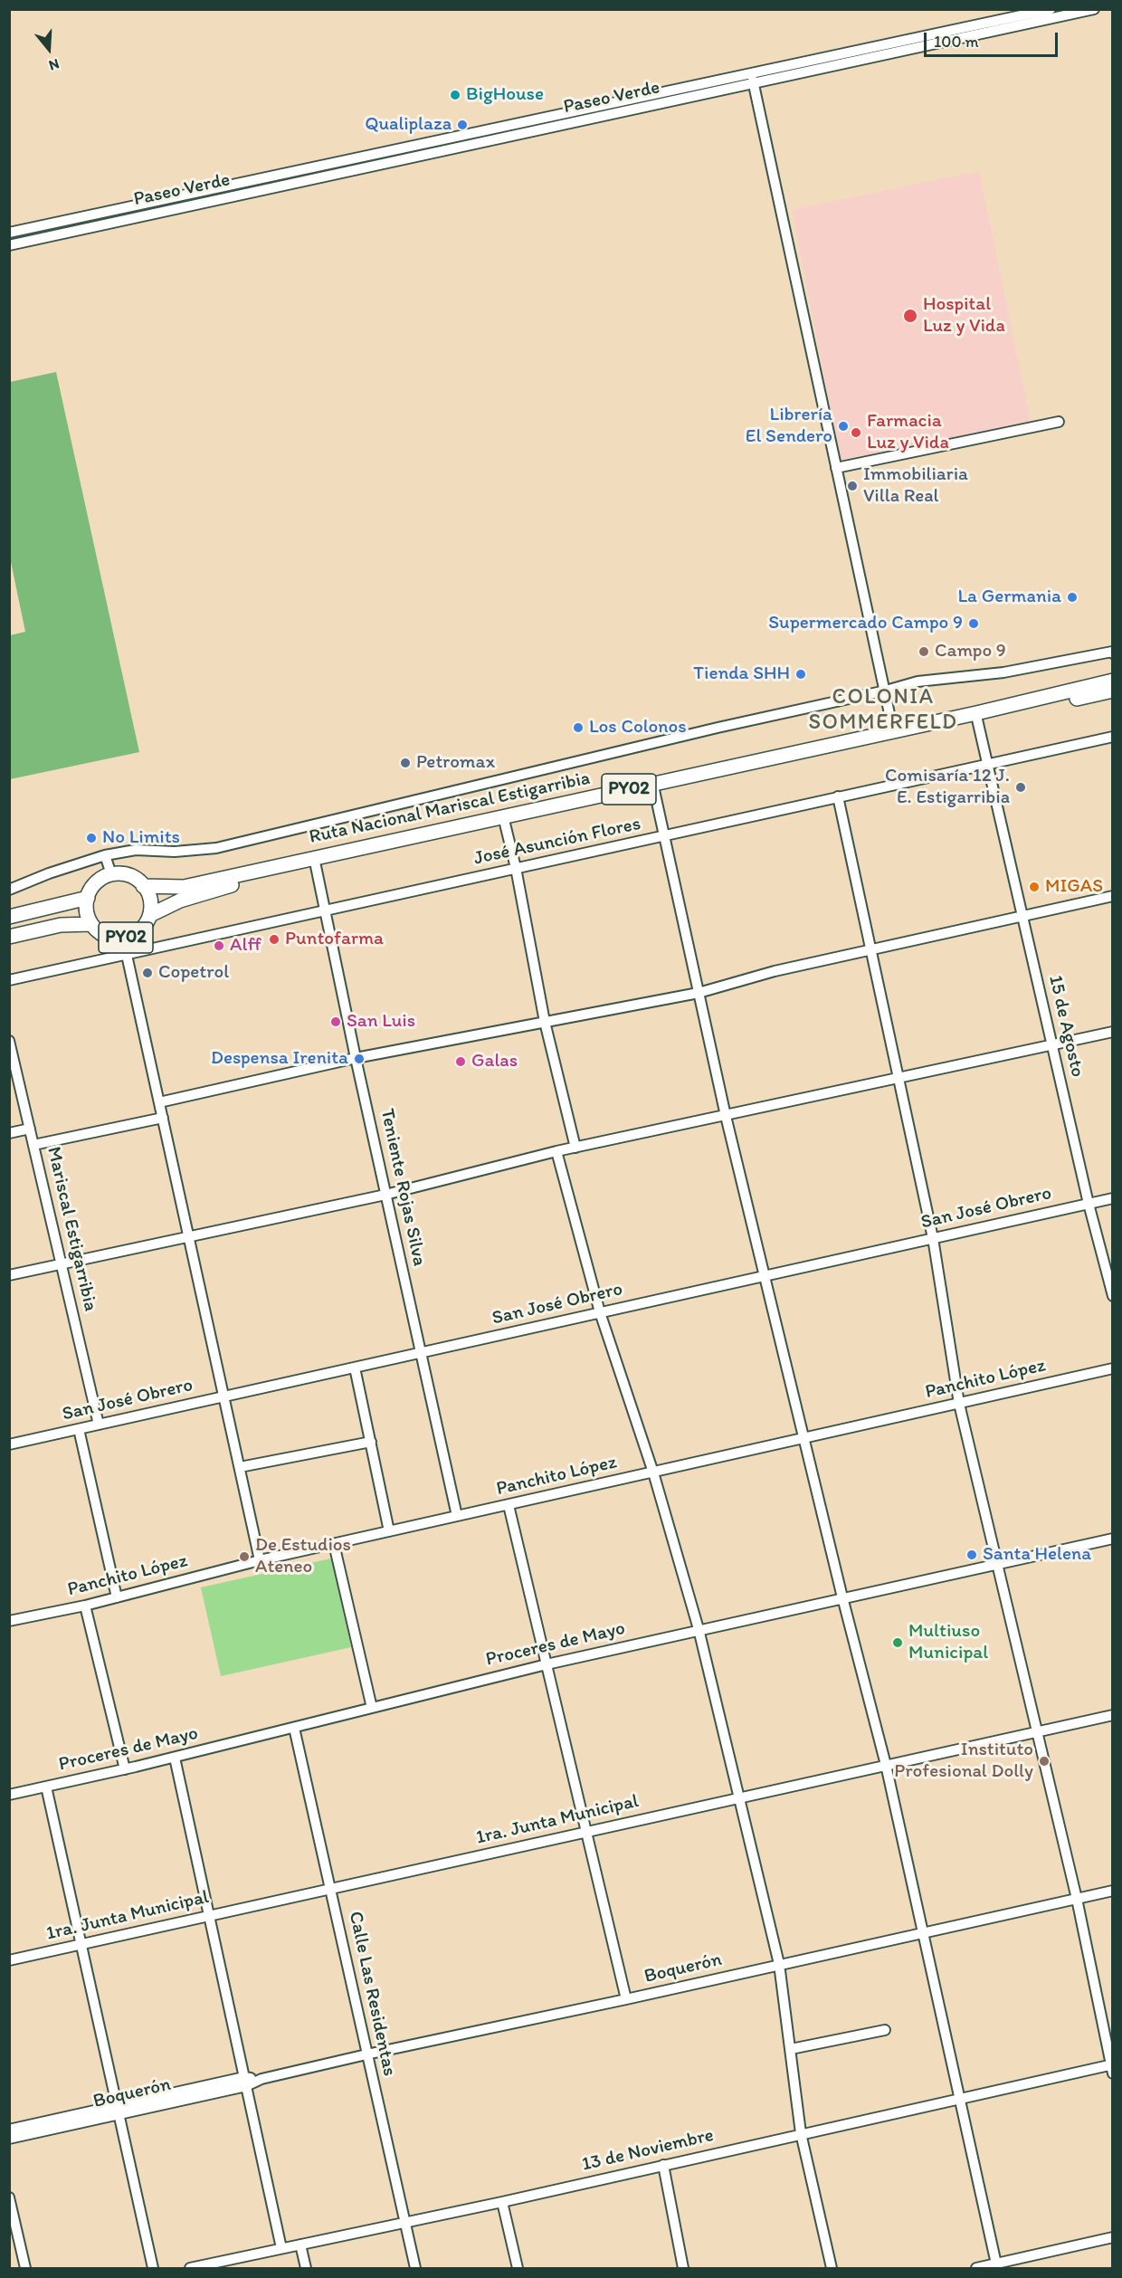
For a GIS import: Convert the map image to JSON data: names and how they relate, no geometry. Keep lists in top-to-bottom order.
{
  "streets": {
    "highway": ["PY02", "Ruta Nacional Mariscal Estigarribia"],
    "street": [
      "Paseo Verde",
      "José Asunción Flores",
      "15 de Agosto",
      "Teniente Rojas Silva",
      "San José Obrero",
      "Mariscal Estigarribia",
      "Panchito López",
      "Proceres de Mayo",
      "1ra. Junta Municipal",
      "Boquerón",
      "Calle Las Residentas",
      "13 de Noviembre"
    ]
  },
  "crossings": [
    ["PY02", "Ruta Nacional Mariscal Estigarribia"],
    ["Ruta Nacional Mariscal Estigarribia", "15 de Agosto"],
    ["Ruta Nacional Mariscal Estigarribia", "Teniente Rojas Silva"],
    ["José Asunción Flores", "15 de Agosto"],
    ["José Asunción Flores", "Teniente Rojas Silva"],
    ["15 de Agosto", "San José Obrero"],
    ["Teniente Rojas Silva", "San José Obrero"],
    ["Teniente Rojas Silva", "Panchito López"],
    ["San José Obrero", "Mariscal Estigarribia"],
    ["Proceres de Mayo", "Calle Las Residentas"],
    ["1ra. Junta Municipal", "Calle Las Residentas"],
    ["Boquerón", "Calle Las Residentas"],
    ["Calle Las Residentas", "13 de Noviembre"]
  ],
  "districts": ["COLONIA SOMMERFELD"],
  "places": [
    "BigHouse",
    "Qualiplaza",
    "Hospital Luz y Vida",
    "Librería El Sendero",
    "Farmacia Luz y Vida",
    "Immobiliaria Villa Real",
    "La Germania",
    "Supermercado Campo 9",
    "Campo 9",
    "Tienda SHH",
    "Los Colonos",
    "Petromax",
    "Comisaría 12 J. E. Estigarribia",
    "No Limits",
    "MIGAS",
    "Puntofarma",
    "Alff",
    "Copetrol",
    "San Luis",
    "Despensa Irenita",
    "Galas",
    "Santa Helena",
    "De Estudios Ateneo",
    "Multiuso Municipal",
    "Instituto Profesional Dolly"
  ],
  "scale_bar": "100 m",
  "north": "bottom"
}
